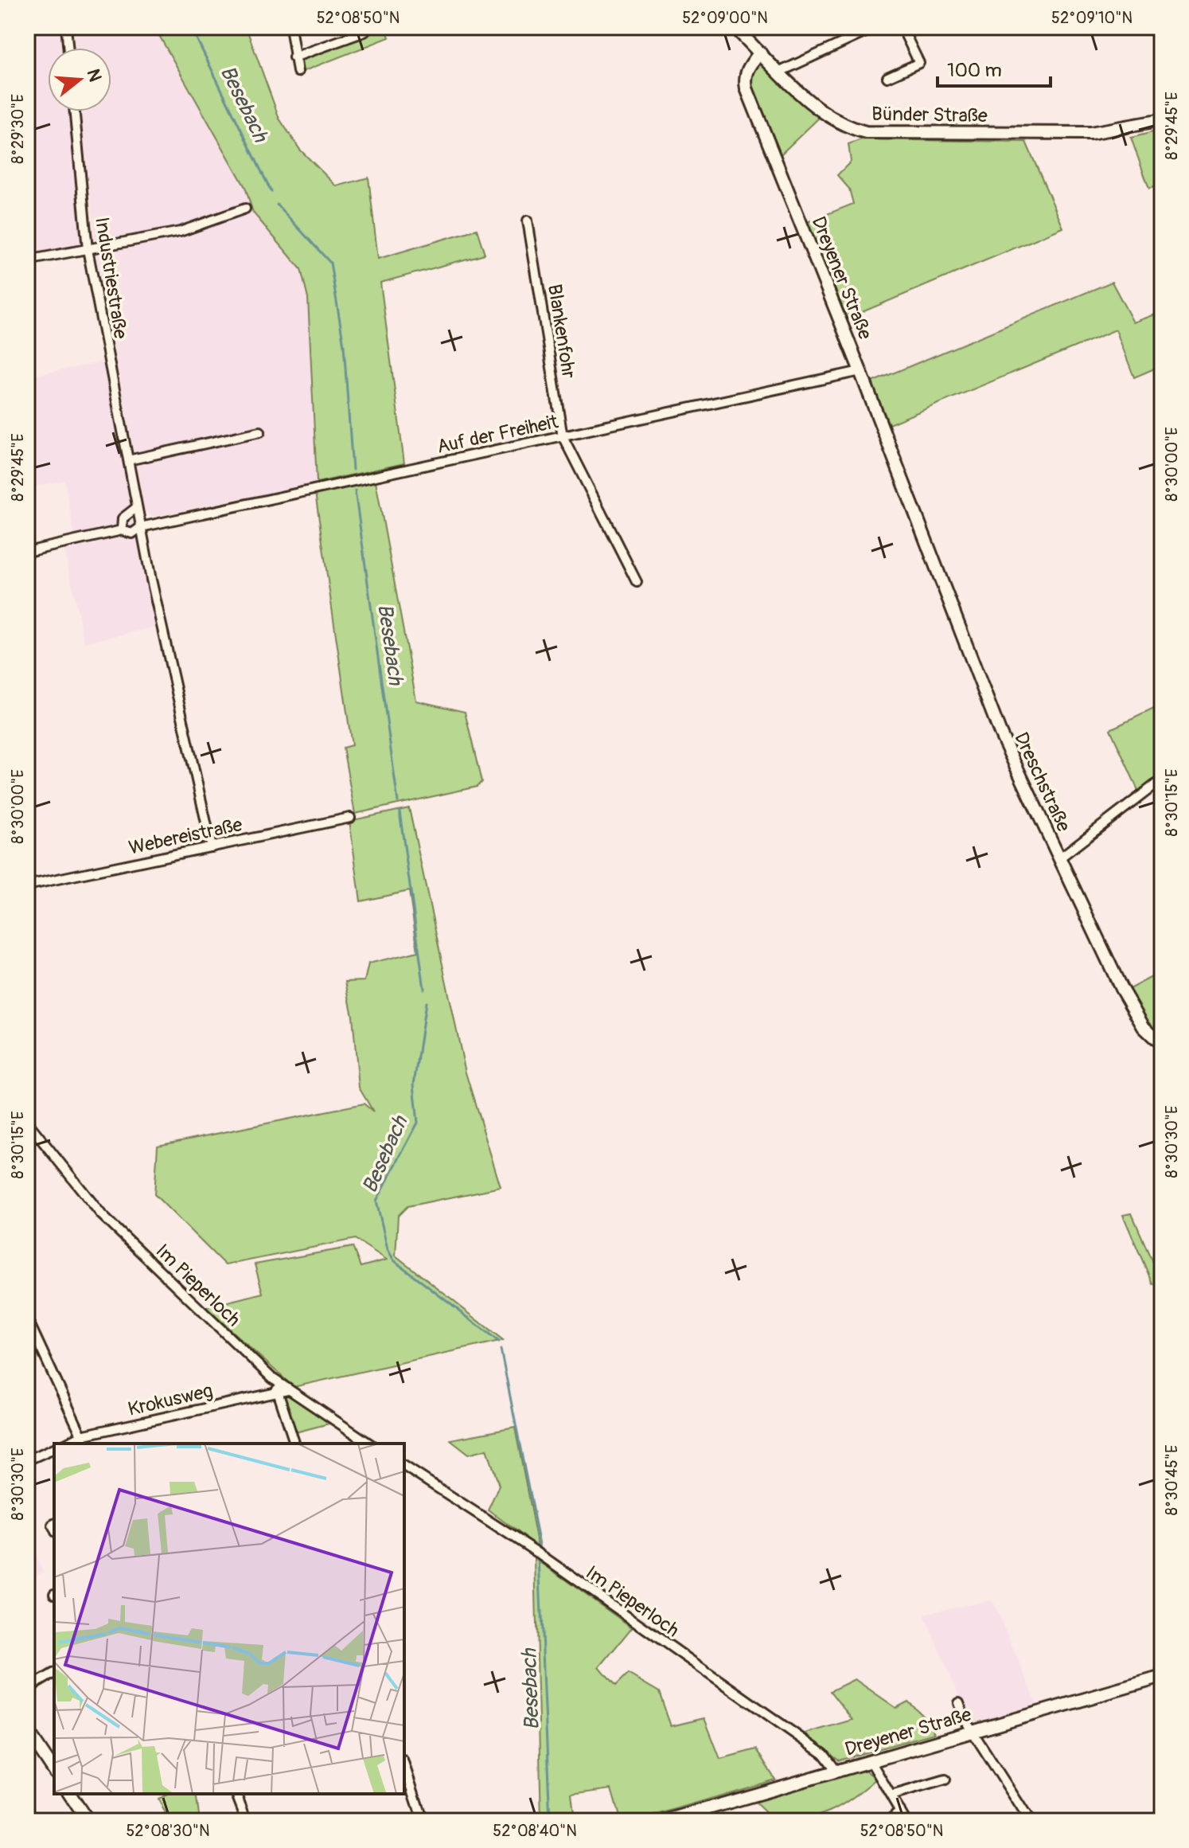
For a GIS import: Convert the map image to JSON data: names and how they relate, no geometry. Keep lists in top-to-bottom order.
{
  "streets": {
    "street": [
      "Bünder Straße",
      "Industriestraße",
      "Dreyener Straße",
      "Blankenfohr",
      "Auf der Freiheit",
      "Dreschstraße",
      "Webereistraße",
      "Im Pieperloch",
      "Krokusweg"
    ]
  },
  "crossings": [
    ["Bünder Straße", "Dreyener Straße"],
    ["Industriestraße", "Auf der Freiheit"],
    ["Industriestraße", "Webereistraße"],
    ["Dreyener Straße", "Auf der Freiheit"],
    ["Dreyener Straße", "Dreschstraße"],
    ["Dreyener Straße", "Im Pieperloch"],
    ["Blankenfohr", "Auf der Freiheit"],
    ["Im Pieperloch", "Krokusweg"]
  ],
  "water": ["Besebach"],
  "scale_bar": "100 m",
  "north": "right",
  "coordinates": [
    "52°08'50\"N",
    "52°09'00\"N",
    "52°09'10\"N",
    "8°29'45\"E",
    "8°29'30\"E",
    "8°30'00\"E",
    "8°30'15\"E",
    "8°30'30\"E",
    "8°30'45\"E",
    "52°08'30\"N",
    "52°08'40\"N"
  ]
}
